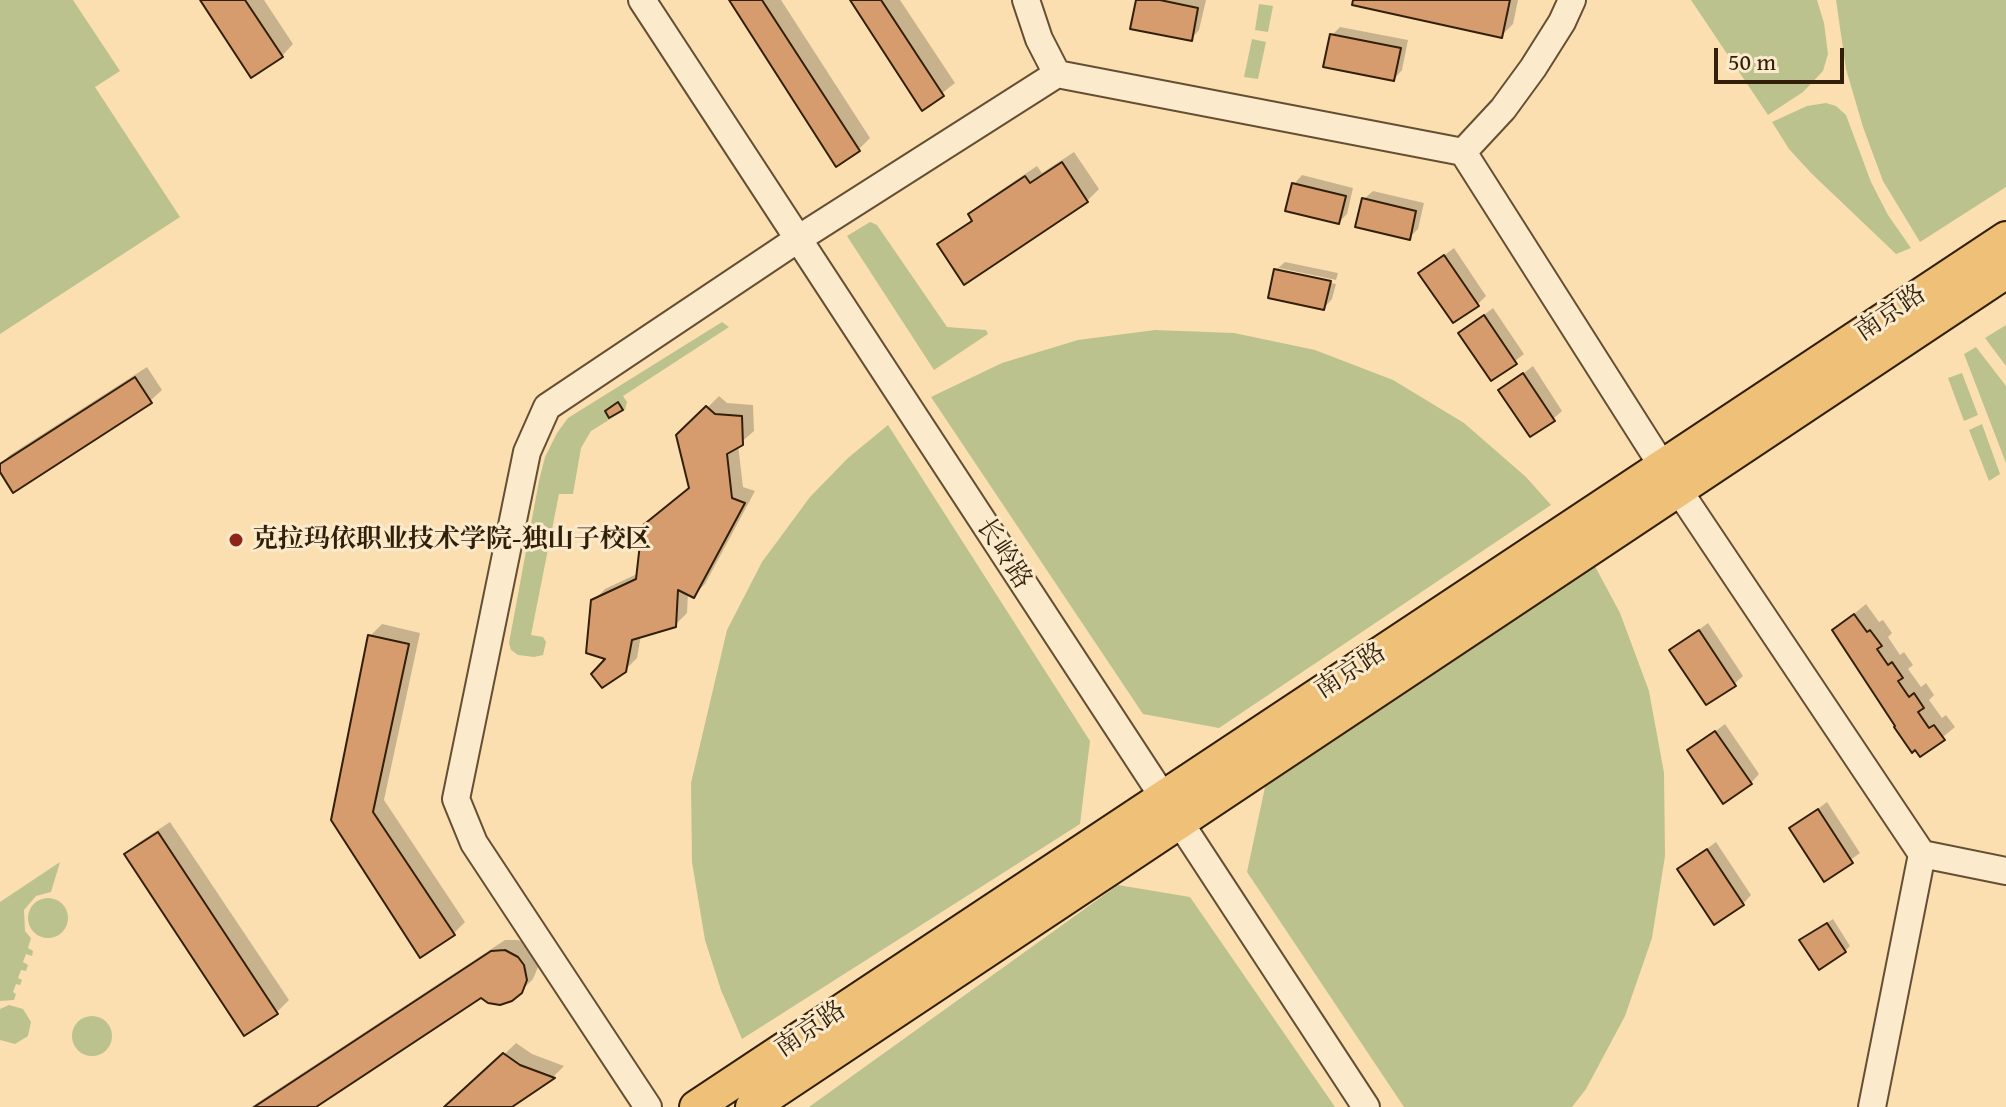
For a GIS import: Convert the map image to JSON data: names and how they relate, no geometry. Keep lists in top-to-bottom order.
{
  "streets": {
    "main road": ["南京路"],
    "street": ["长岭路"]
  },
  "crossings": [
    ["南京路", "长岭路"]
  ],
  "places": ["克拉玛依职业技术学院-独山子校区"],
  "scale_bar": "50 m"
}
